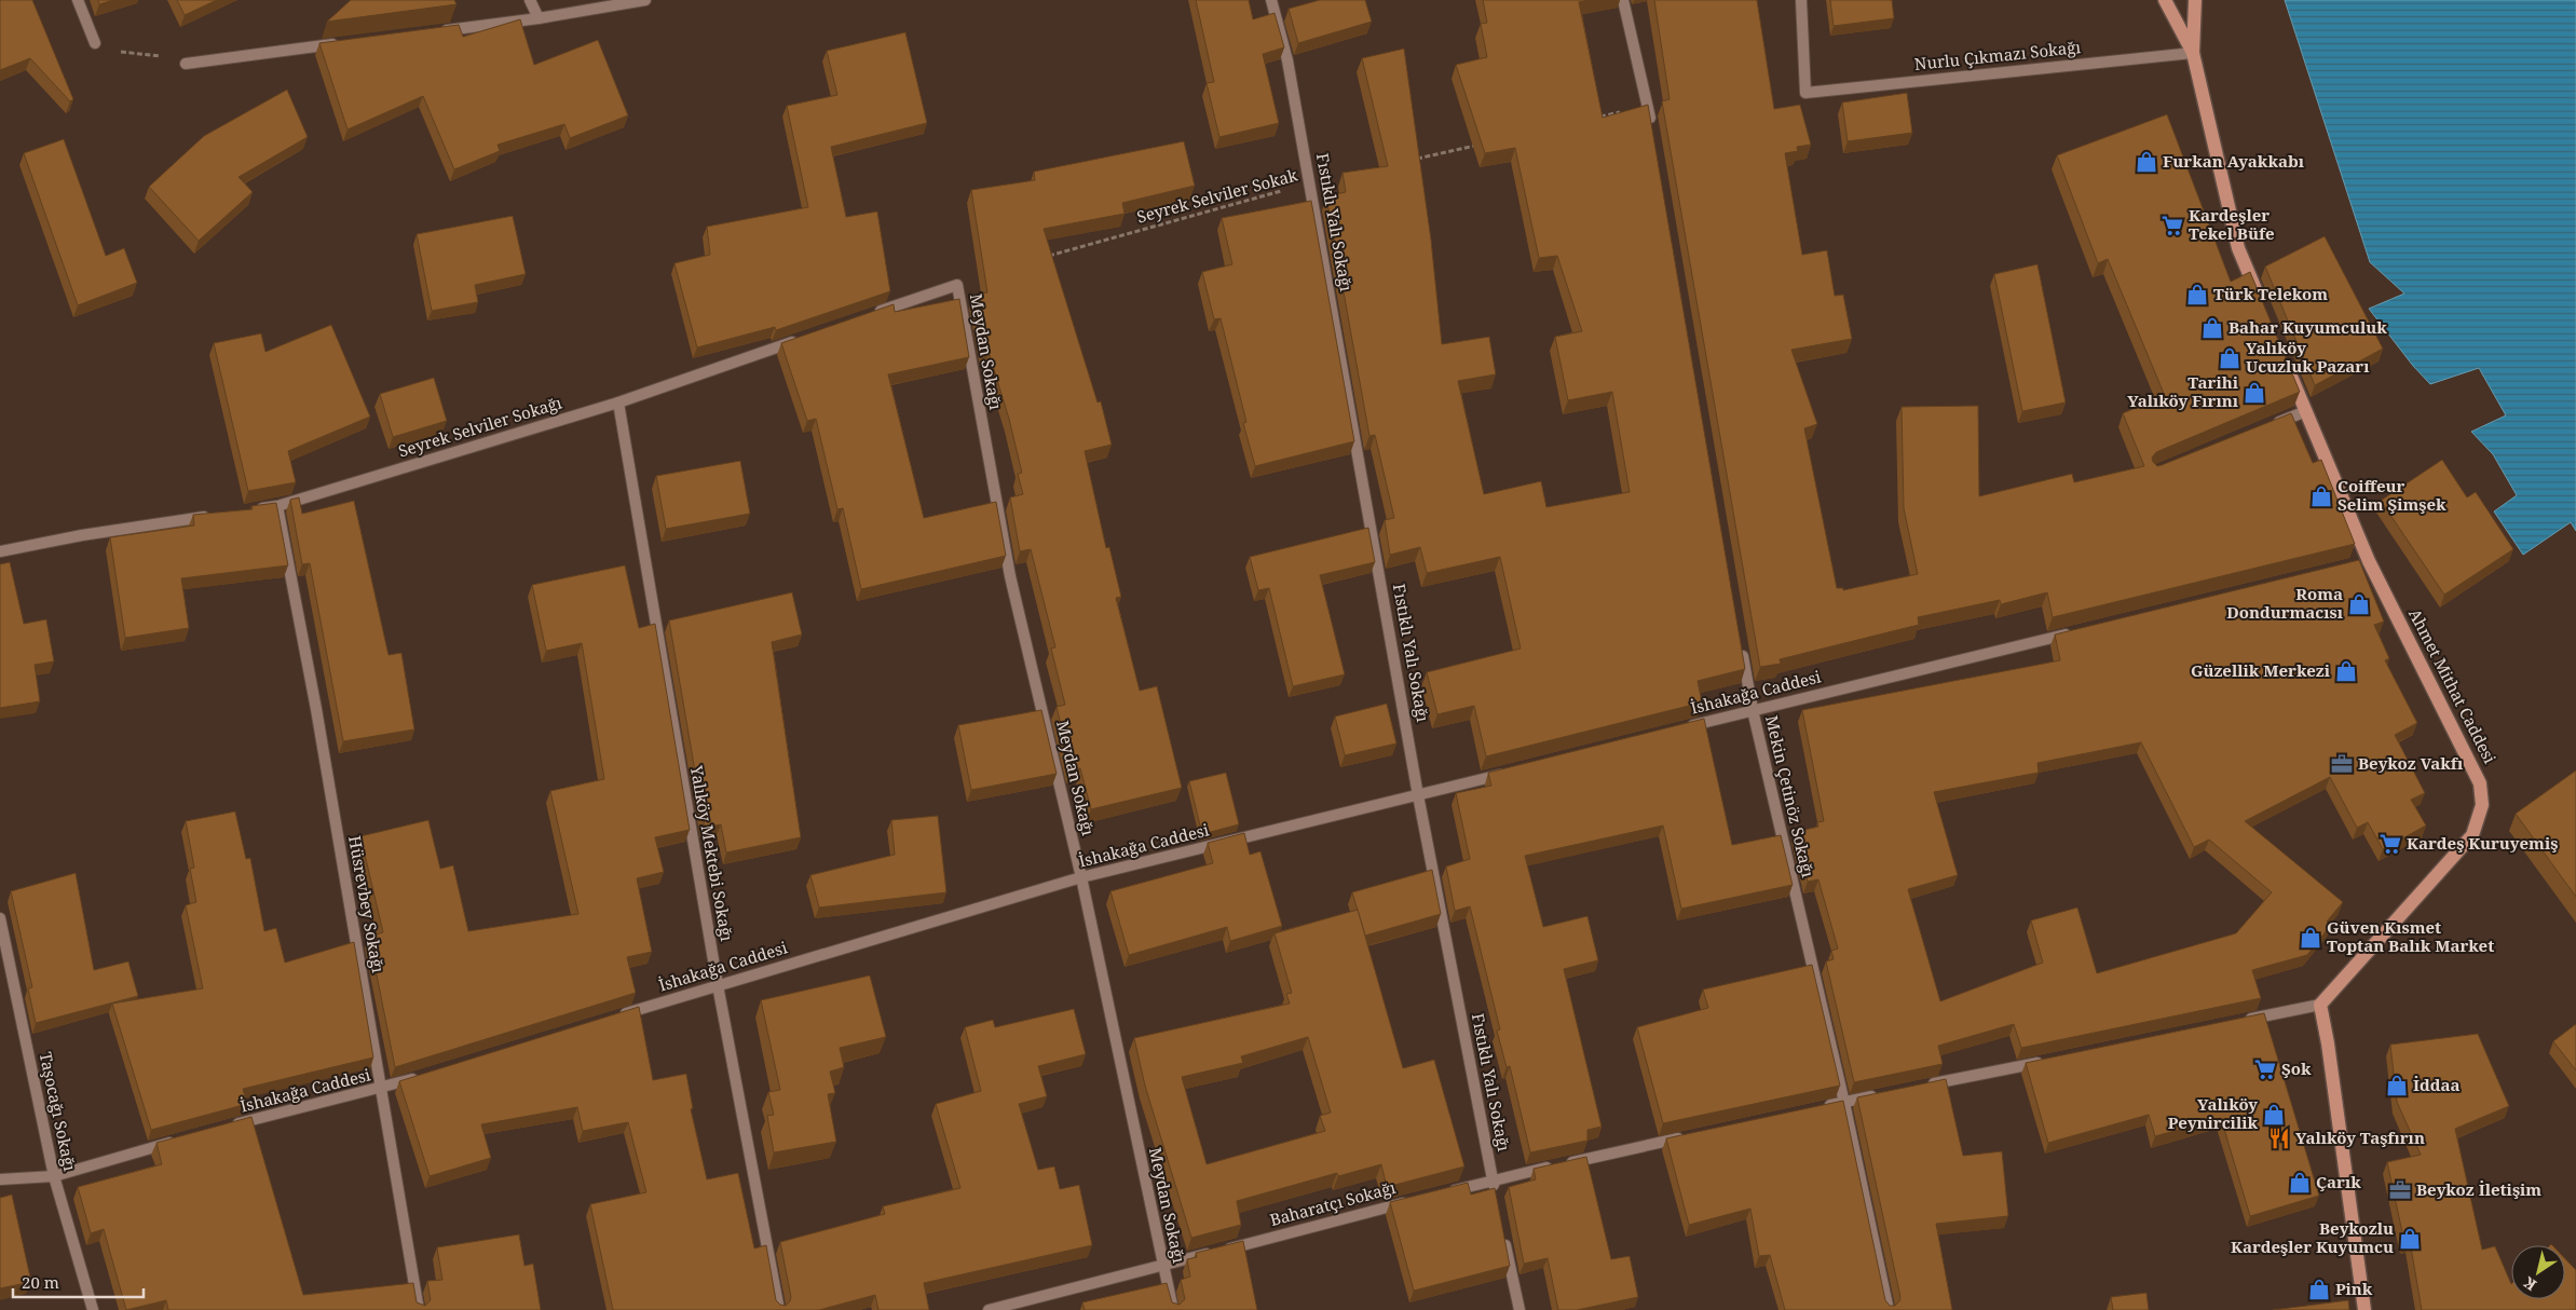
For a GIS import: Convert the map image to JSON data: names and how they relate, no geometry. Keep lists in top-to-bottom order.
{
  "streets": {
    "main road": ["Ahmet Mithat Caddesi"],
    "street": [
      "Nurlu Çıkmazı Sokağı",
      "Fıstıklı Yalı Sokağı",
      "Meydan Sokağı",
      "Seyrek Selviler Sokağı",
      "İshakağa Caddesi",
      "Mekin Çetinöz Sokağı",
      "Yalıköy Mektebi Sokağı",
      "Hüsrevbey Sokağı",
      "Taşocağı Sokağı",
      "Baharatçı Sokağı"
    ],
    "path": ["Seyrek Selviler Sokak"]
  },
  "crossings": [
    ["Seyrek Selviler Sokak", "Fıstıklı Yalı Sokağı"],
    ["Fıstıklı Yalı Sokağı", "İshakağa Caddesi"],
    ["Meydan Sokağı", "İshakağa Caddesi"],
    ["Meydan Sokağı", "Baharatçı Sokağı"],
    ["Seyrek Selviler Sokağı", "Yalıköy Mektebi Sokağı"],
    ["Seyrek Selviler Sokağı", "Hüsrevbey Sokağı"],
    ["İshakağa Caddesi", "Mekin Çetinöz Sokağı"],
    ["İshakağa Caddesi", "Yalıköy Mektebi Sokağı"],
    ["İshakağa Caddesi", "Hüsrevbey Sokağı"]
  ],
  "places": {
    "shop": [
      "Furkan Ayakkabı",
      "Türk Telekom",
      "Bahar Kuyumculuk",
      "Yalıköy Ucuzluk Pazarı",
      "Tarihi Yalıköy Fırını",
      "Coiffeur Selim Şimşek",
      "Roma Dondurmacısı",
      "Güzellik Merkezi",
      "Güven Kısmet Toptan Balık Market",
      "İddaa",
      "Yalıköy Peynircilik",
      "Çarık",
      "Beykozlu Kardeşler Kuyumcu",
      "Pink"
    ],
    "supermarket": ["Kardeşler Tekel Büfe", "Kardeş Kuruyemiş", "Şok"],
    "office": ["Beykoz Vakfı", "Beykoz İletişim"],
    "restaurant": ["Yalıköy Taşfırın"]
  },
  "scale_bar": "20 m",
  "north": "bottom left"
}
